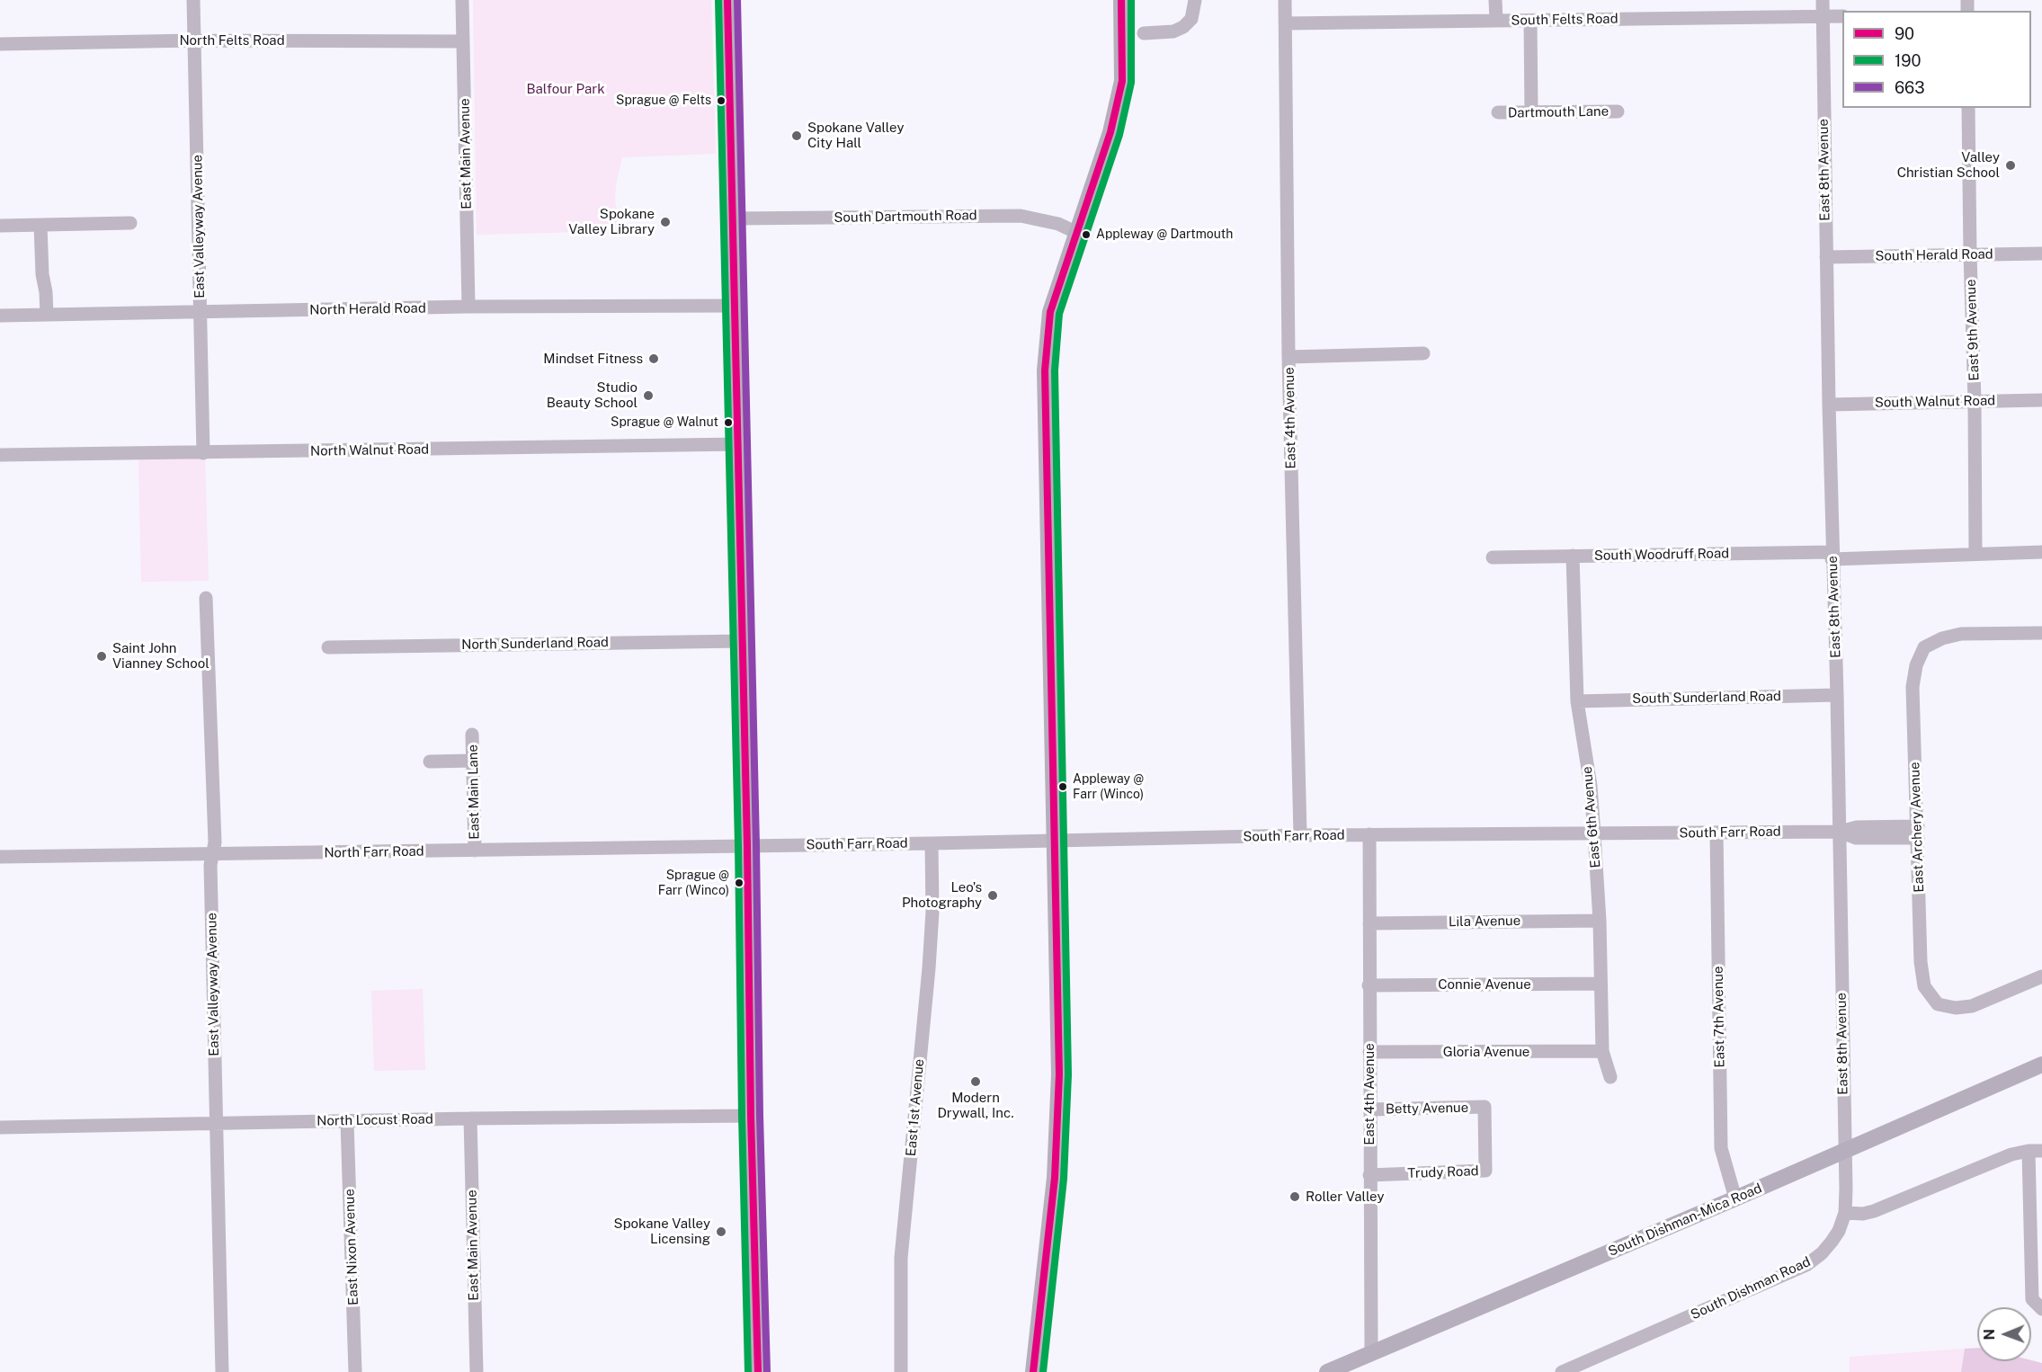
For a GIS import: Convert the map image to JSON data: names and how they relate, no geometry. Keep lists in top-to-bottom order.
{
  "streets": {
    "main road": ["South Dishman-Mica Road"],
    "street": [
      "South Felts Road",
      "North Felts Road",
      "Dartmouth Lane",
      "East Main Avenue",
      "East 8th Avenue",
      "South Dartmouth Road",
      "East Valleyway Avenue",
      "South Herald Road",
      "North Herald Road",
      "East 9th Avenue",
      "South Walnut Road",
      "East 4th Avenue",
      "North Walnut Road",
      "South Woodruff Road",
      "North Sunderland Road",
      "South Sunderland Road",
      "East Main Lane",
      "East 6th Avenue",
      "East Archery Avenue",
      "South Farr Road",
      "North Farr Road",
      "Lila Avenue",
      "Connie Avenue",
      "East 7th Avenue",
      "Gloria Avenue",
      "East 1st Avenue",
      "Betty Avenue",
      "North Locust Road",
      "Trudy Road",
      "East Nixon Avenue",
      "South Dishman Road"
    ]
  },
  "crossings": [
    ["South Felts Road", "East 8th Avenue"],
    ["South Felts Road", "East 4th Avenue"],
    ["North Felts Road", "East Main Avenue"],
    ["North Felts Road", "East Valleyway Avenue"],
    ["East Main Avenue", "North Herald Road"],
    ["East Main Avenue", "North Locust Road"],
    ["East 8th Avenue", "South Herald Road"],
    ["East 8th Avenue", "South Walnut Road"],
    ["East 8th Avenue", "South Woodruff Road"],
    ["East 8th Avenue", "South Sunderland Road"],
    ["East 8th Avenue", "South Farr Road"],
    ["East 8th Avenue", "South Dishman-Mica Road"],
    ["East 8th Avenue", "South Dishman Road"],
    ["East Valleyway Avenue", "North Herald Road"],
    ["East Valleyway Avenue", "North Walnut Road"],
    ["East Valleyway Avenue", "North Farr Road"],
    ["East Valleyway Avenue", "North Locust Road"],
    ["South Herald Road", "East 9th Avenue"],
    ["East 9th Avenue", "South Walnut Road"],
    ["East 9th Avenue", "South Woodruff Road"],
    ["East 4th Avenue", "South Farr Road"],
    ["East 4th Avenue", "Lila Avenue"],
    ["East 4th Avenue", "Connie Avenue"],
    ["East 4th Avenue", "Gloria Avenue"],
    ["East 4th Avenue", "Betty Avenue"],
    ["East 4th Avenue", "Trudy Road"],
    ["East 4th Avenue", "South Dishman-Mica Road"],
    ["South Woodruff Road", "East 6th Avenue"],
    ["South Sunderland Road", "East 6th Avenue"],
    ["East Main Lane", "North Farr Road"],
    ["East 6th Avenue", "South Farr Road"],
    ["East 6th Avenue", "Lila Avenue"],
    ["East 6th Avenue", "Connie Avenue"],
    ["East 6th Avenue", "Gloria Avenue"],
    ["East Archery Avenue", "South Farr Road"],
    ["South Farr Road", "North Farr Road"],
    ["South Farr Road", "East 7th Avenue"],
    ["South Farr Road", "East 1st Avenue"],
    ["East 7th Avenue", "South Dishman-Mica Road"],
    ["Betty Avenue", "Trudy Road"],
    ["North Locust Road", "East Nixon Avenue"]
  ],
  "parks": ["Balfour Park"],
  "places": [
    "Sprague @ Felts",
    "Spokane Valley City Hall",
    "Valley Christian School",
    "Spokane Valley Library",
    "Appleway @ Dartmouth",
    "Mindset Fitness",
    "Studio Beauty School",
    "Sprague @ Walnut",
    "Saint John Vianney School",
    "Appleway @ Farr (Winco)",
    "Sprague @ Farr (Winco)",
    "Leo's Photography",
    "Modern Drywall, Inc.",
    "Roller Valley",
    "Spokane Valley Licensing"
  ],
  "lines": ["transit line 90", "transit line 190", "transit line 663"],
  "legend": ["90", "190", "663"],
  "north": "left"
}
